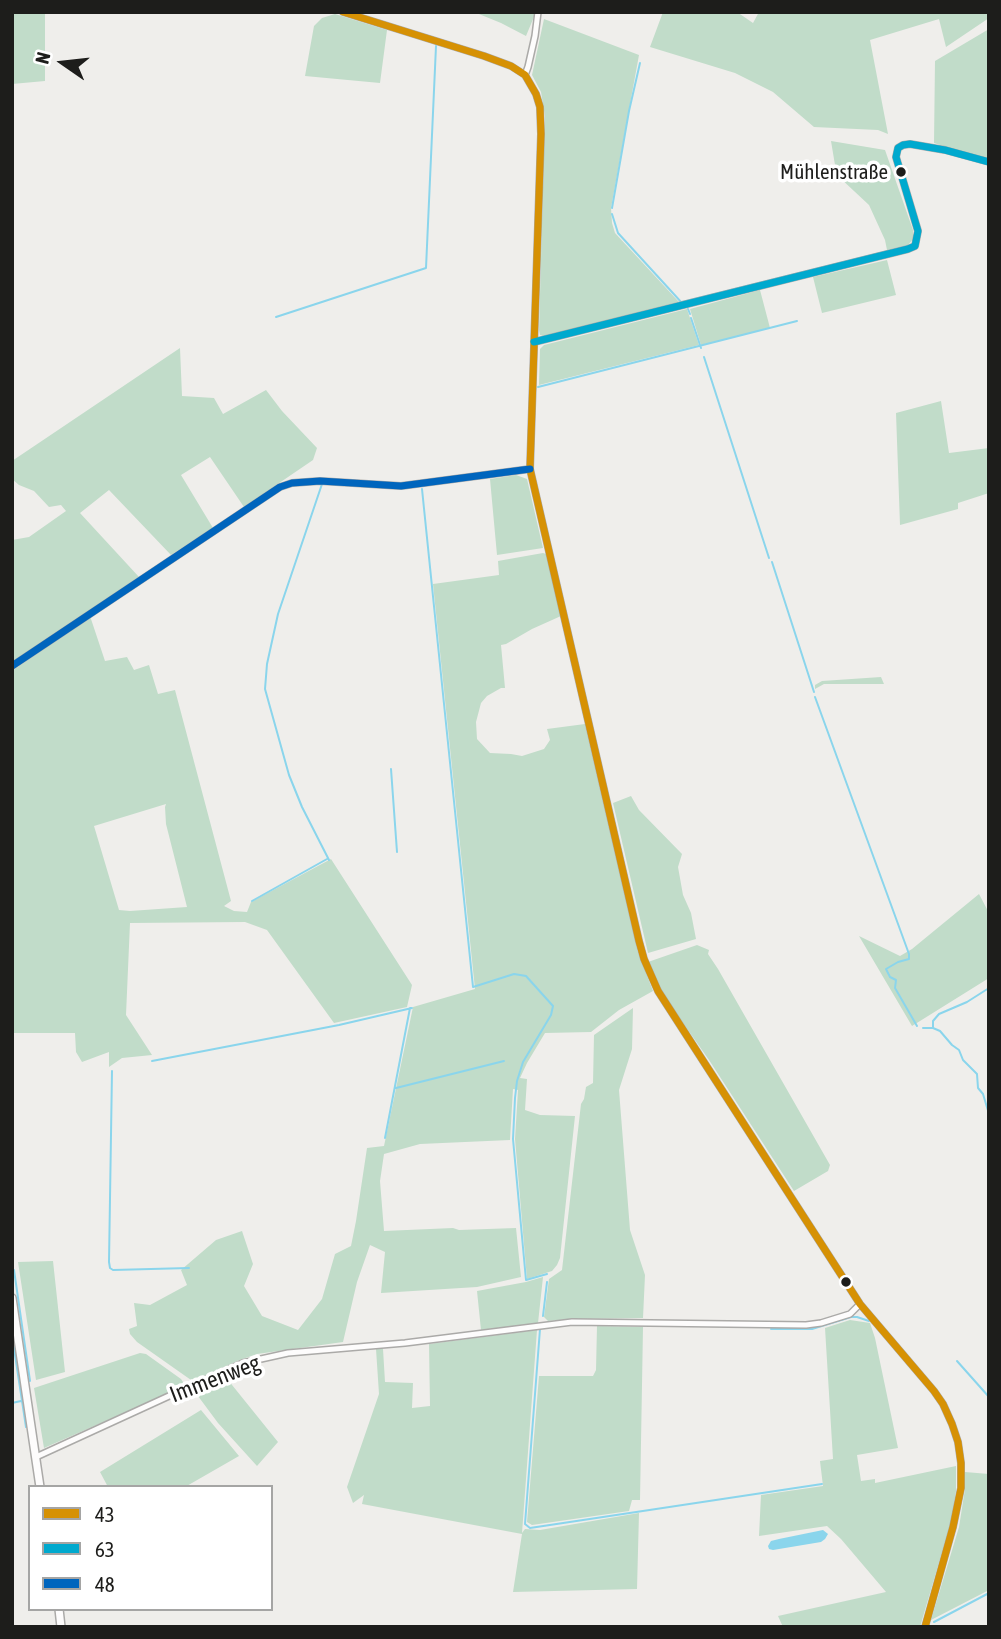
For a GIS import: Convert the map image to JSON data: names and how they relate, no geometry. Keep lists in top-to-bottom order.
{
  "streets": {
    "street": ["Immenweg"]
  },
  "places": ["Mühlenstraße"],
  "lines": ["transit line 43", "transit line 63", "transit line 48"],
  "legend": ["43", "63", "48"],
  "north": "left"
}
